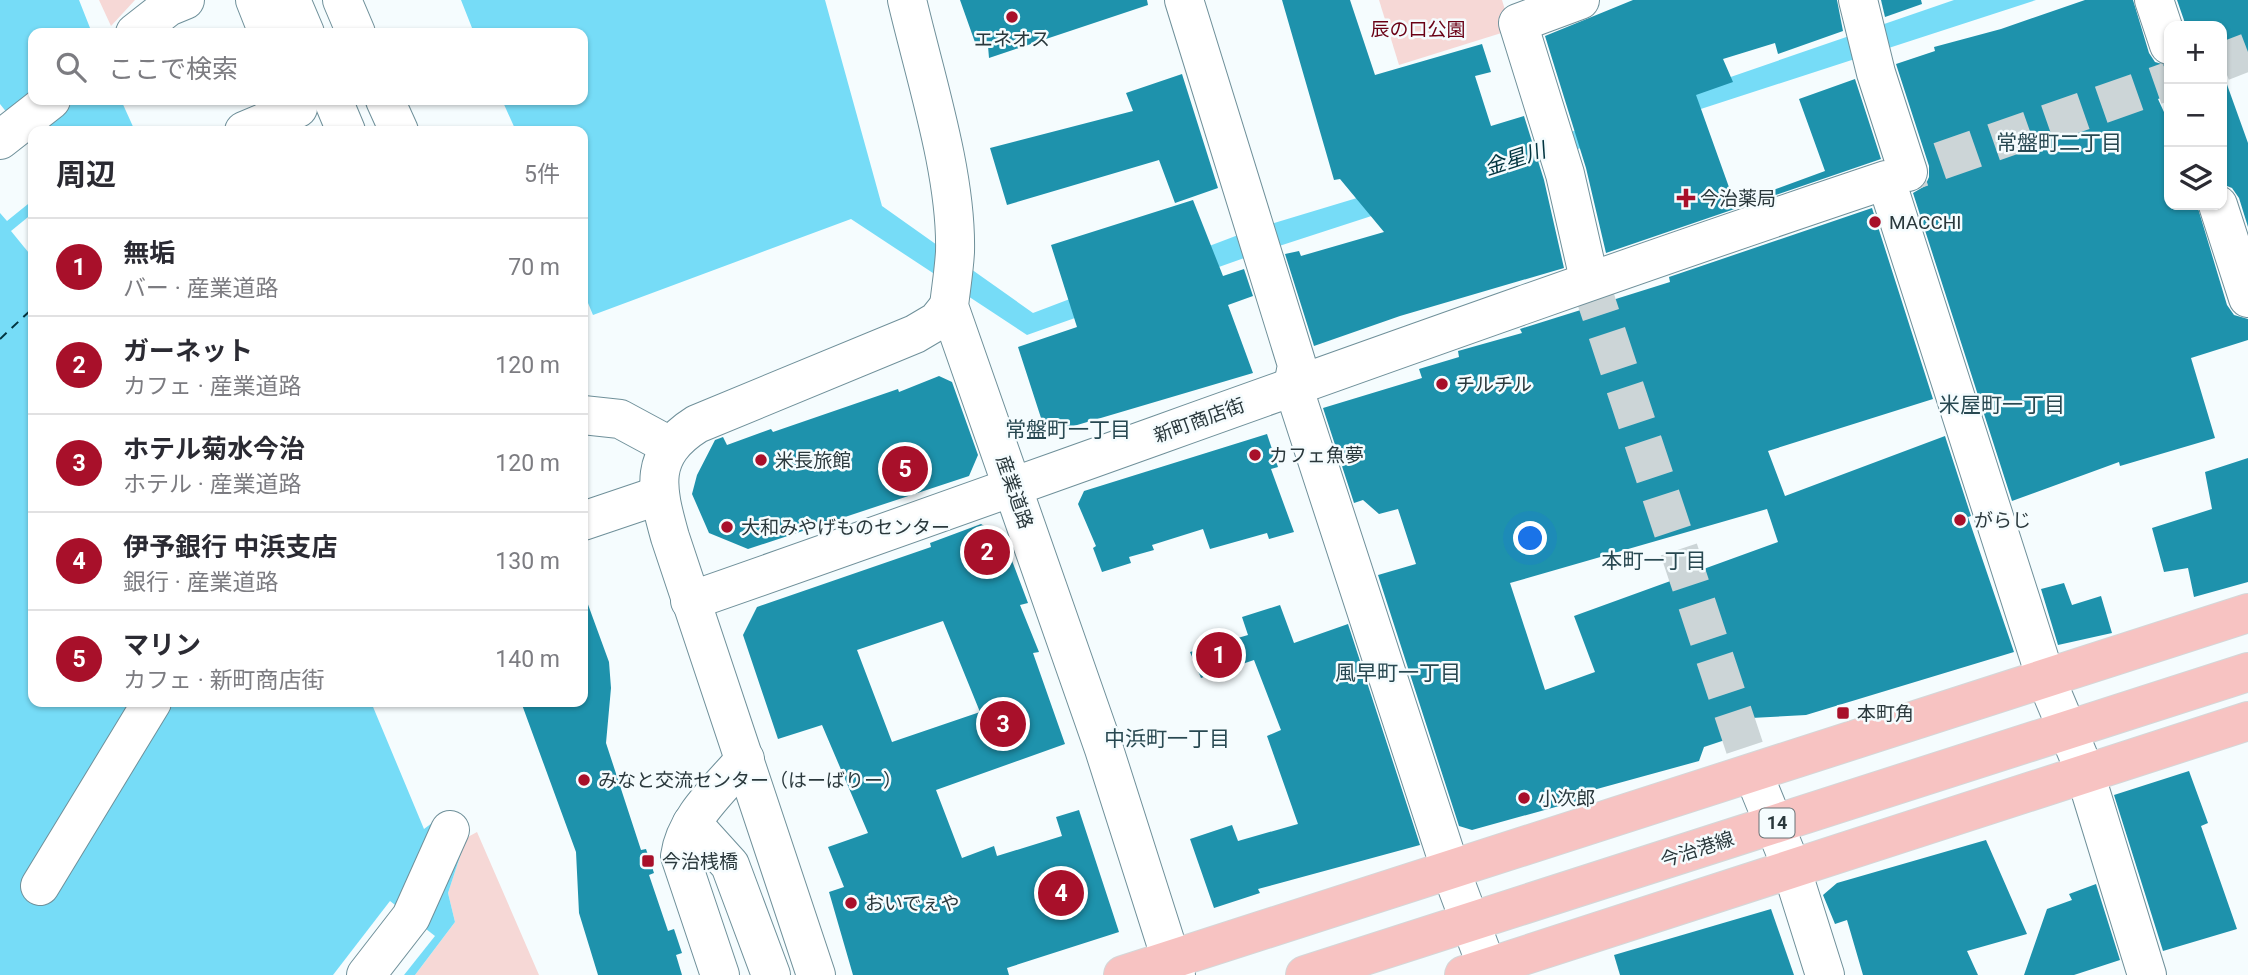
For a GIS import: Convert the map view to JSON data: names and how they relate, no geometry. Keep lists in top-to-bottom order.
{
  "streets": {
    "main road": ["14", "今治港線"],
    "street": ["新町商店街", "産業道路"]
  },
  "crossings": [
    ["新町商店街", "産業道路"]
  ],
  "districts": [
    "常盤町二丁目",
    "米屋町一丁目",
    "常盤町一丁目",
    "本町一丁目",
    "風早町一丁目",
    "中浜町一丁目"
  ],
  "water": ["金星川"],
  "parks": ["辰の口公園"],
  "places": {
    "other": [
      "エネオス",
      "MACCHI",
      "チルチル",
      "カフェ魚夢",
      "米長旅館",
      "がらじ",
      "大和みやげものセンター",
      "みなと交流センター（はーばりー）",
      "小次郎",
      "おいでぇや"
    ],
    "health": ["今治薬局"],
    "transit": ["本町角", "今治桟橋"]
  },
  "page": {
    "map_buttons": ["+", "−"],
    "search": "ここで検索",
    "heading": ["周辺", "5件"],
    "list": [
      {
        "mark": "1",
        "name": "無垢",
        "note": "バー · 産業道路",
        "value": "70 m"
      },
      {
        "mark": "2",
        "name": "ガーネット",
        "note": "カフェ · 産業道路",
        "value": "120 m"
      },
      {
        "mark": "3",
        "name": "ホテル菊水今治",
        "note": "ホテル · 産業道路",
        "value": "120 m"
      },
      {
        "mark": "4",
        "name": "伊予銀行 中浜支店",
        "note": "銀行 · 産業道路",
        "value": "130 m"
      },
      {
        "mark": "5",
        "name": "マリン",
        "note": "カフェ · 新町商店街",
        "value": "140 m"
      }
    ],
    "pins": [
      "5",
      "2",
      "1",
      "3",
      "4"
    ]
  }
}
